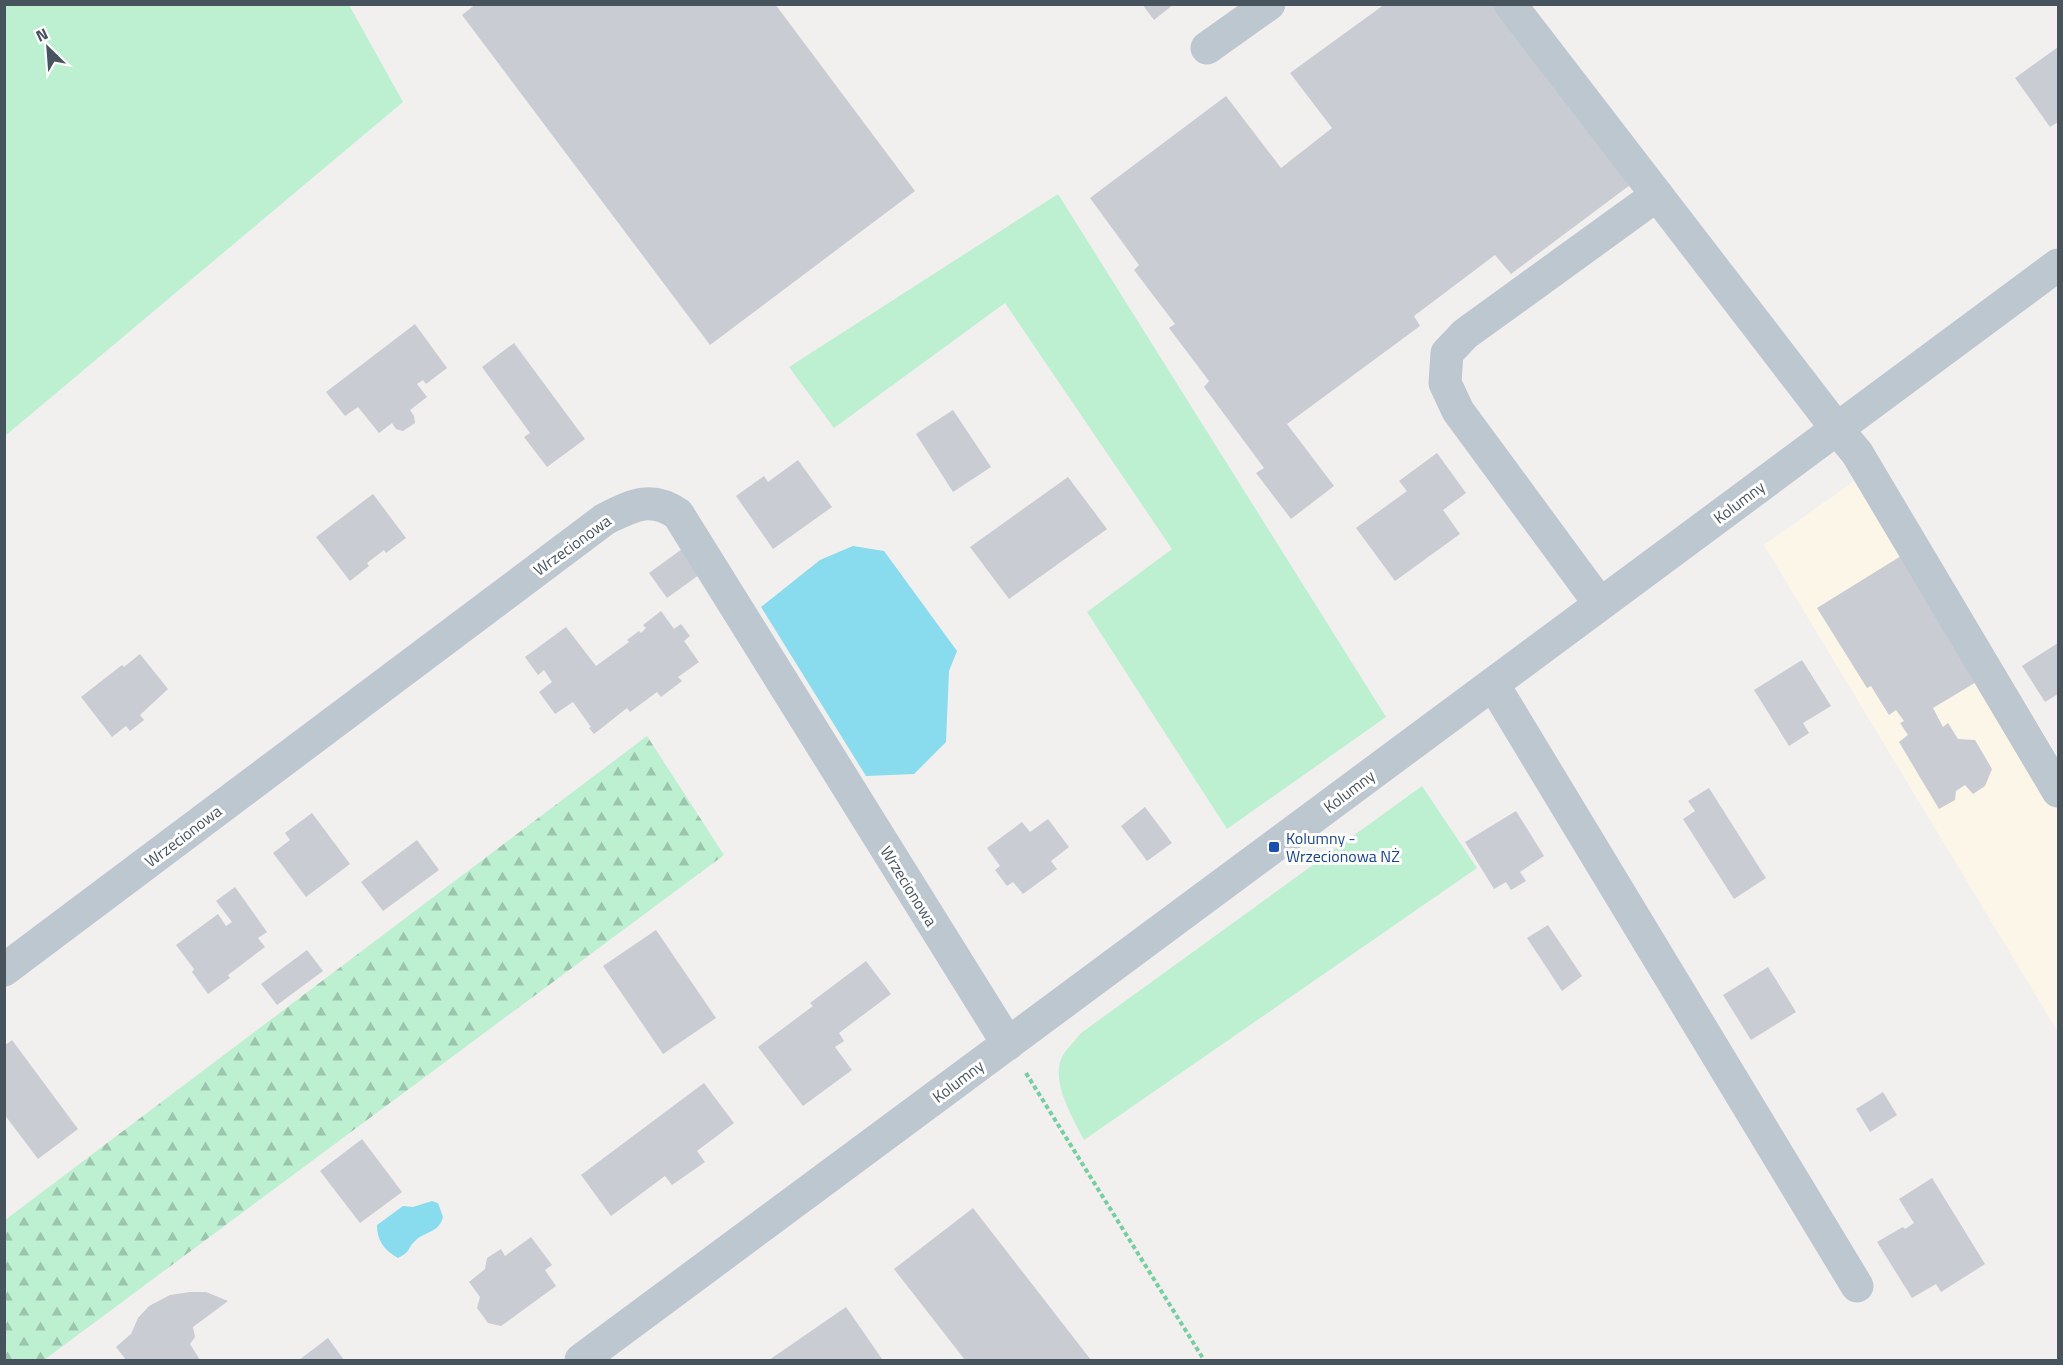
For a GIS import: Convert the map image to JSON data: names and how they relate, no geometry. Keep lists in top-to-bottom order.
{
  "streets": {
    "street": ["Kolumny", "Wrzecionowa"]
  },
  "crossings": [
    ["Kolumny", "Wrzecionowa"]
  ],
  "places": {
    "transit": ["Kolumny - Wrzecionowa NŻ"]
  },
  "north": "top left"
}
